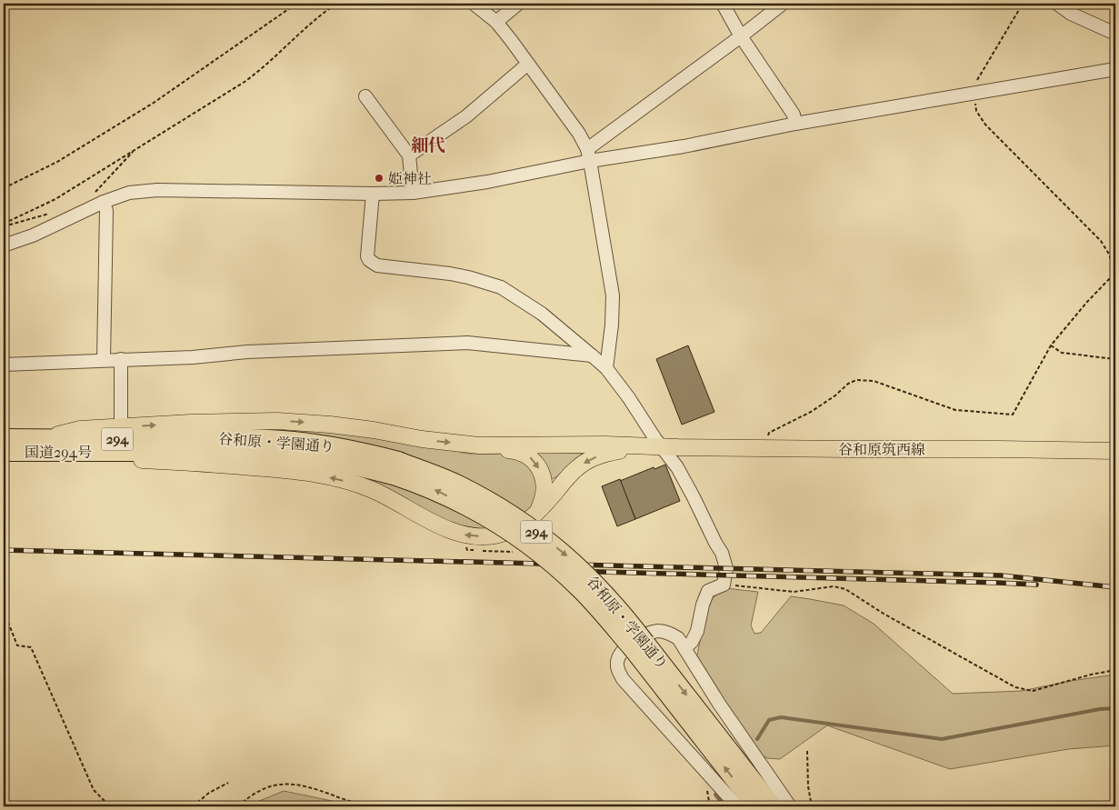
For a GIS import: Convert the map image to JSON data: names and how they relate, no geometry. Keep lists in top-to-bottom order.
{
  "streets": {
    "highway": ["294", "谷和原・学園通り", "国道294号"],
    "main road": ["谷和原筑西線"]
  },
  "crossings": [
    ["谷和原・学園通り", "国道294号"]
  ],
  "districts": ["細代"],
  "places": ["姫神社"]
}
